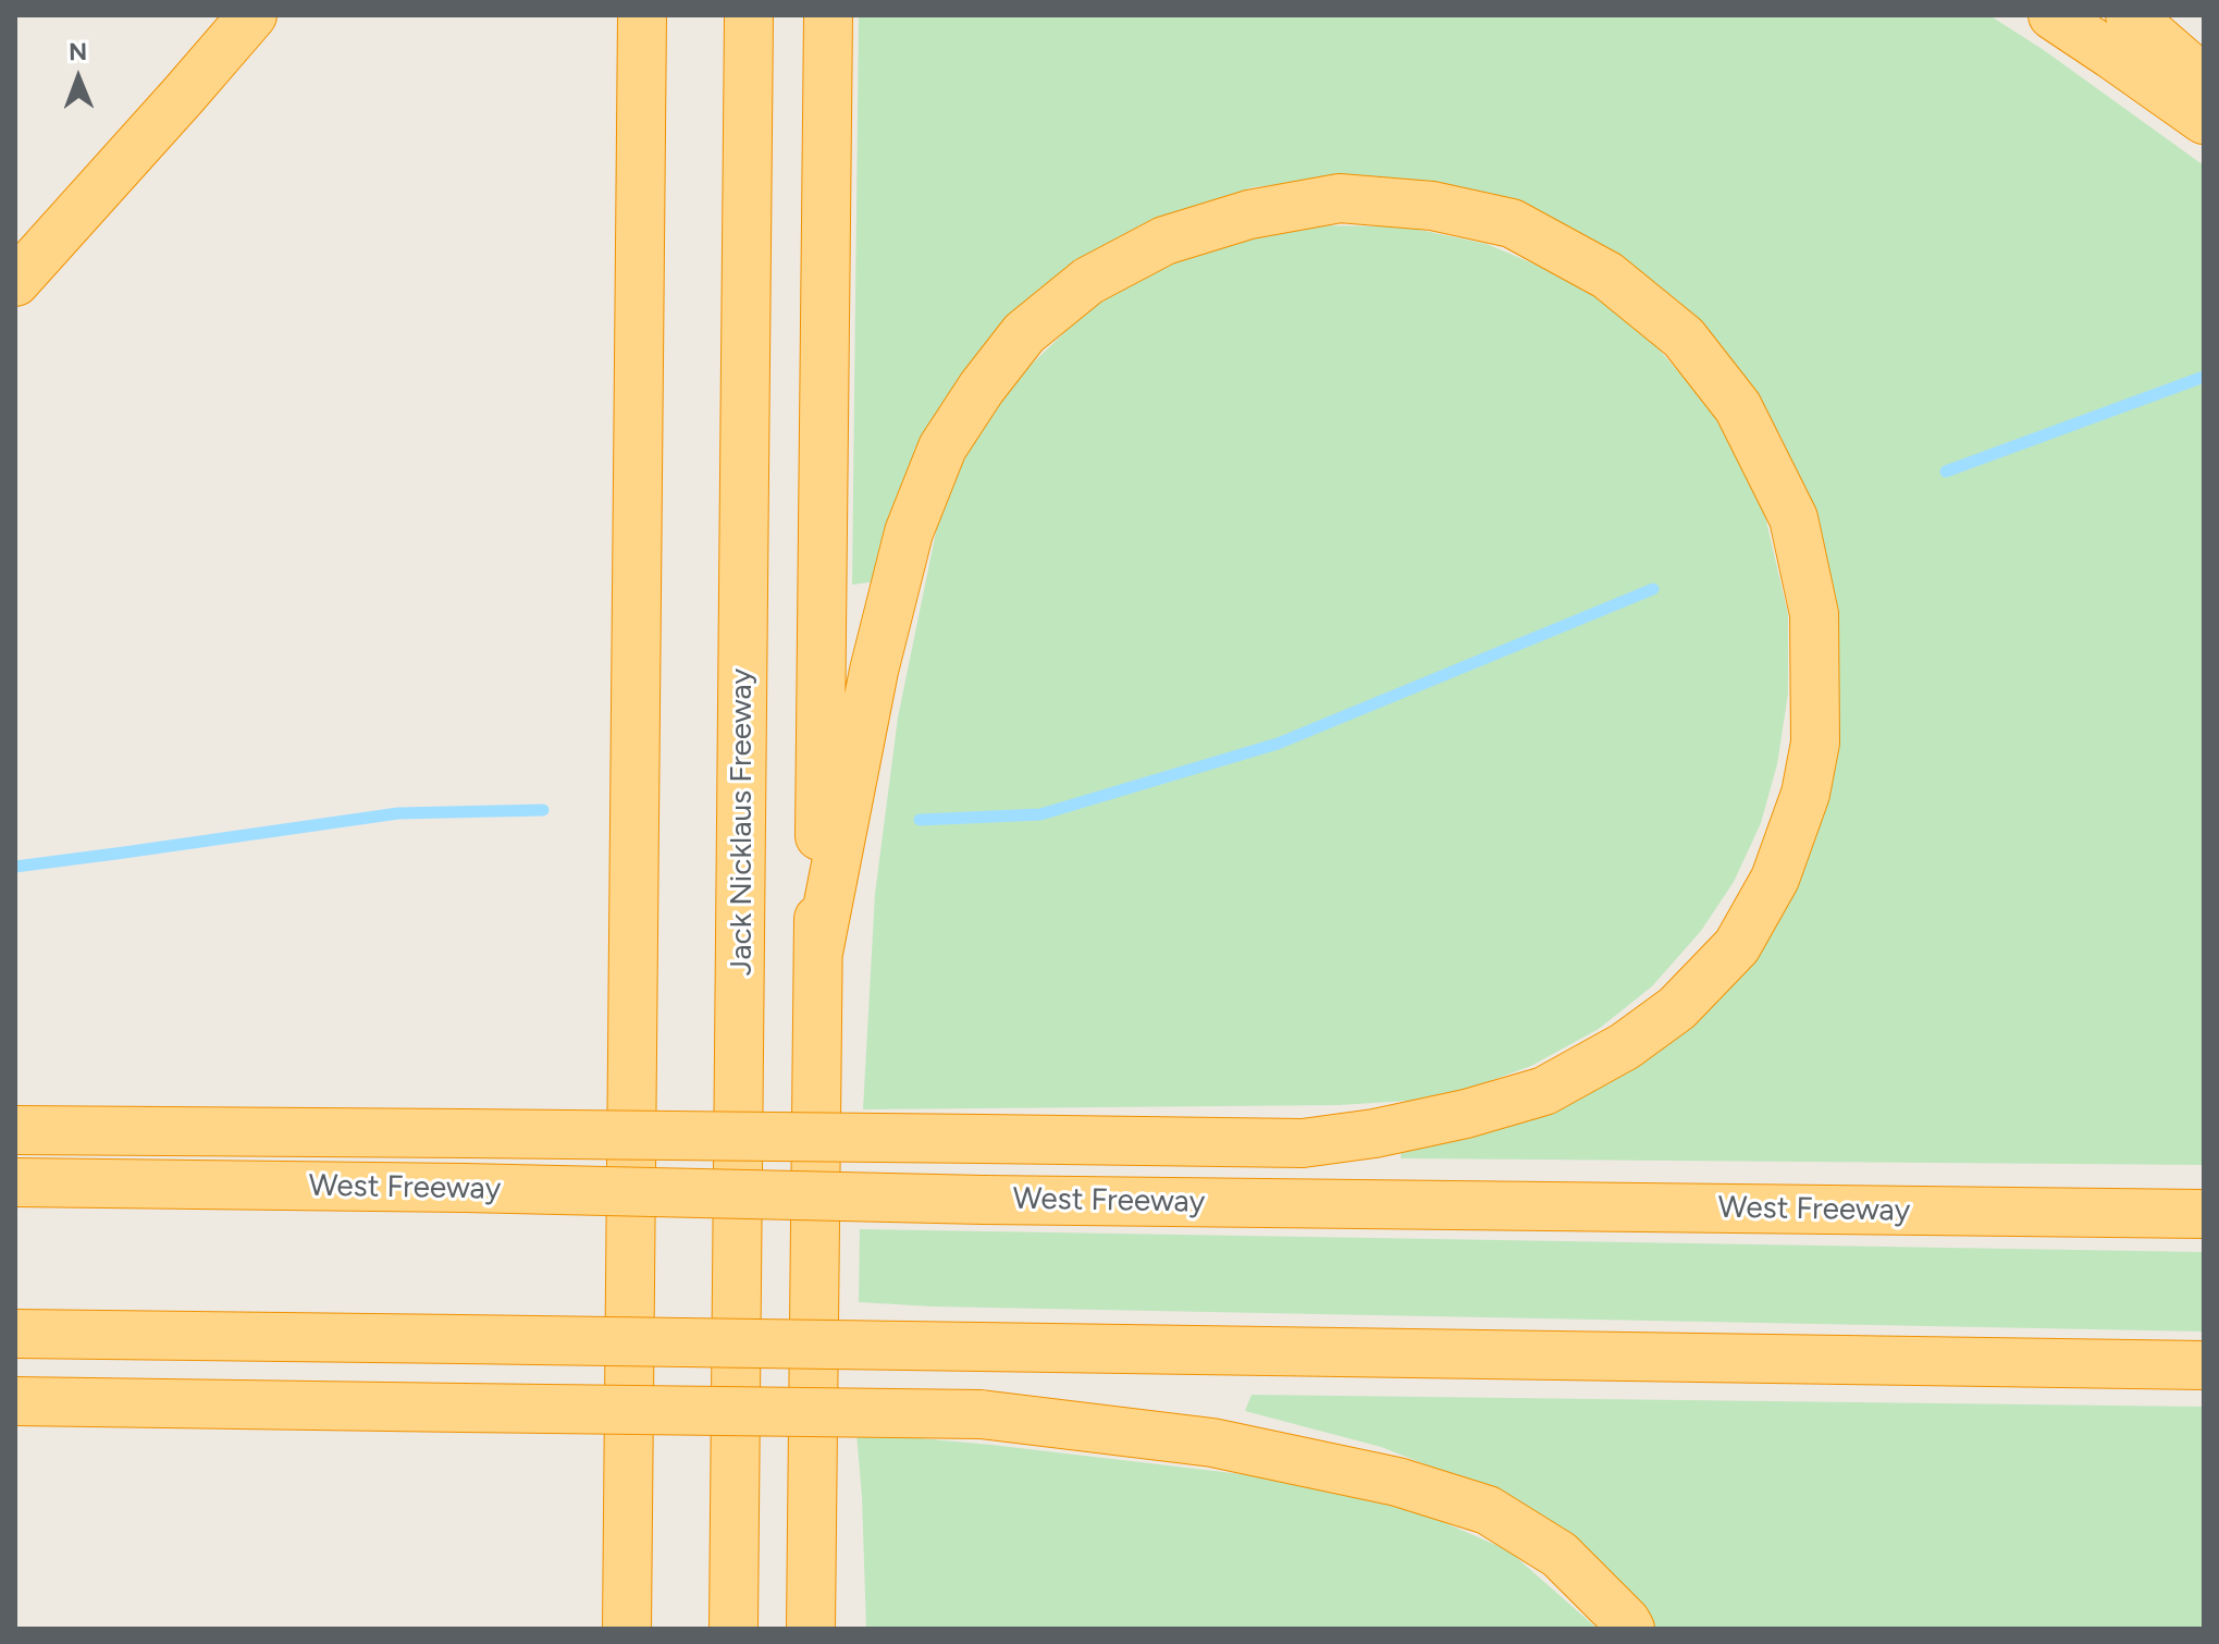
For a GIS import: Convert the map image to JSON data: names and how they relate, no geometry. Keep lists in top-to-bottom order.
{
  "streets": {
    "highway": ["Jack Nicklaus Freeway", "West Freeway"]
  },
  "north": "top"
}
